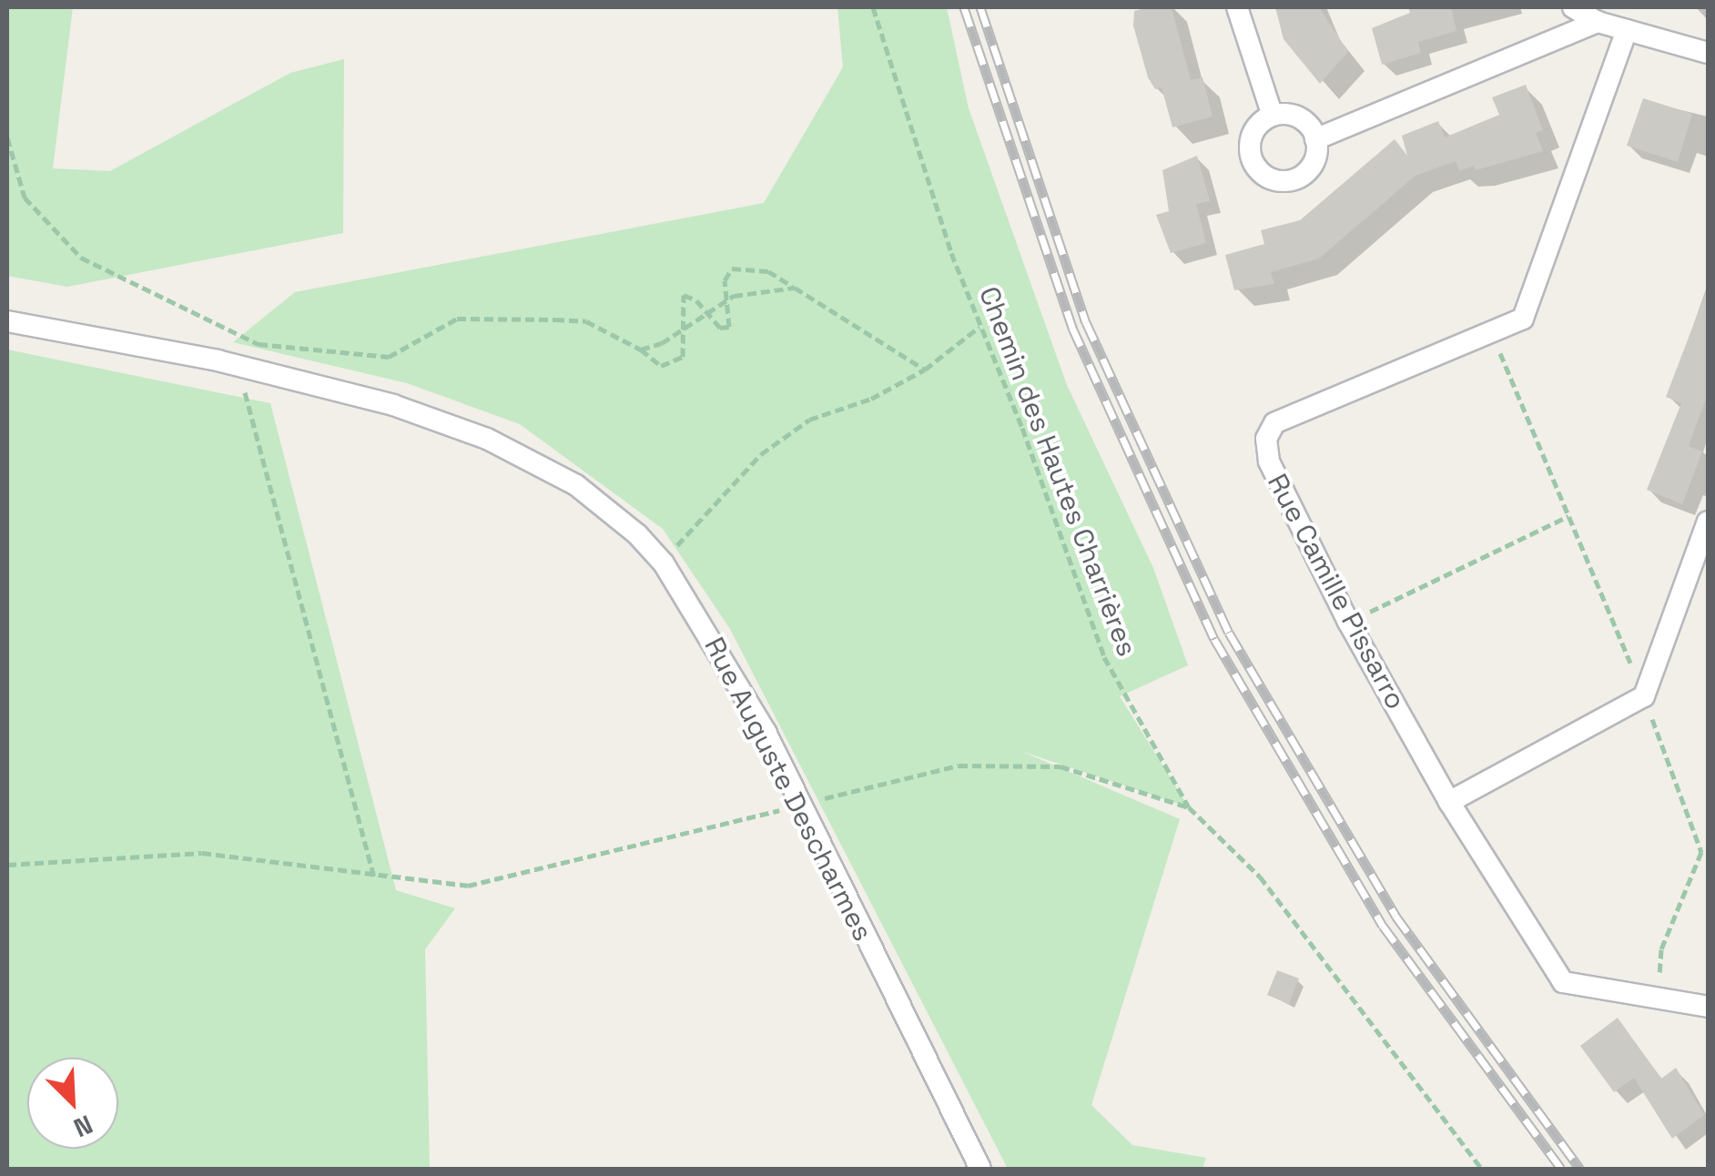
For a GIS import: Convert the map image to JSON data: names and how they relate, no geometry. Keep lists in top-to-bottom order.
{
  "streets": {
    "street": ["Rue Camille Pissarro", "Rue Auguste Descharmes"],
    "path": ["Chemin des Hautes Charrières"]
  },
  "north": "bottom right"
}
